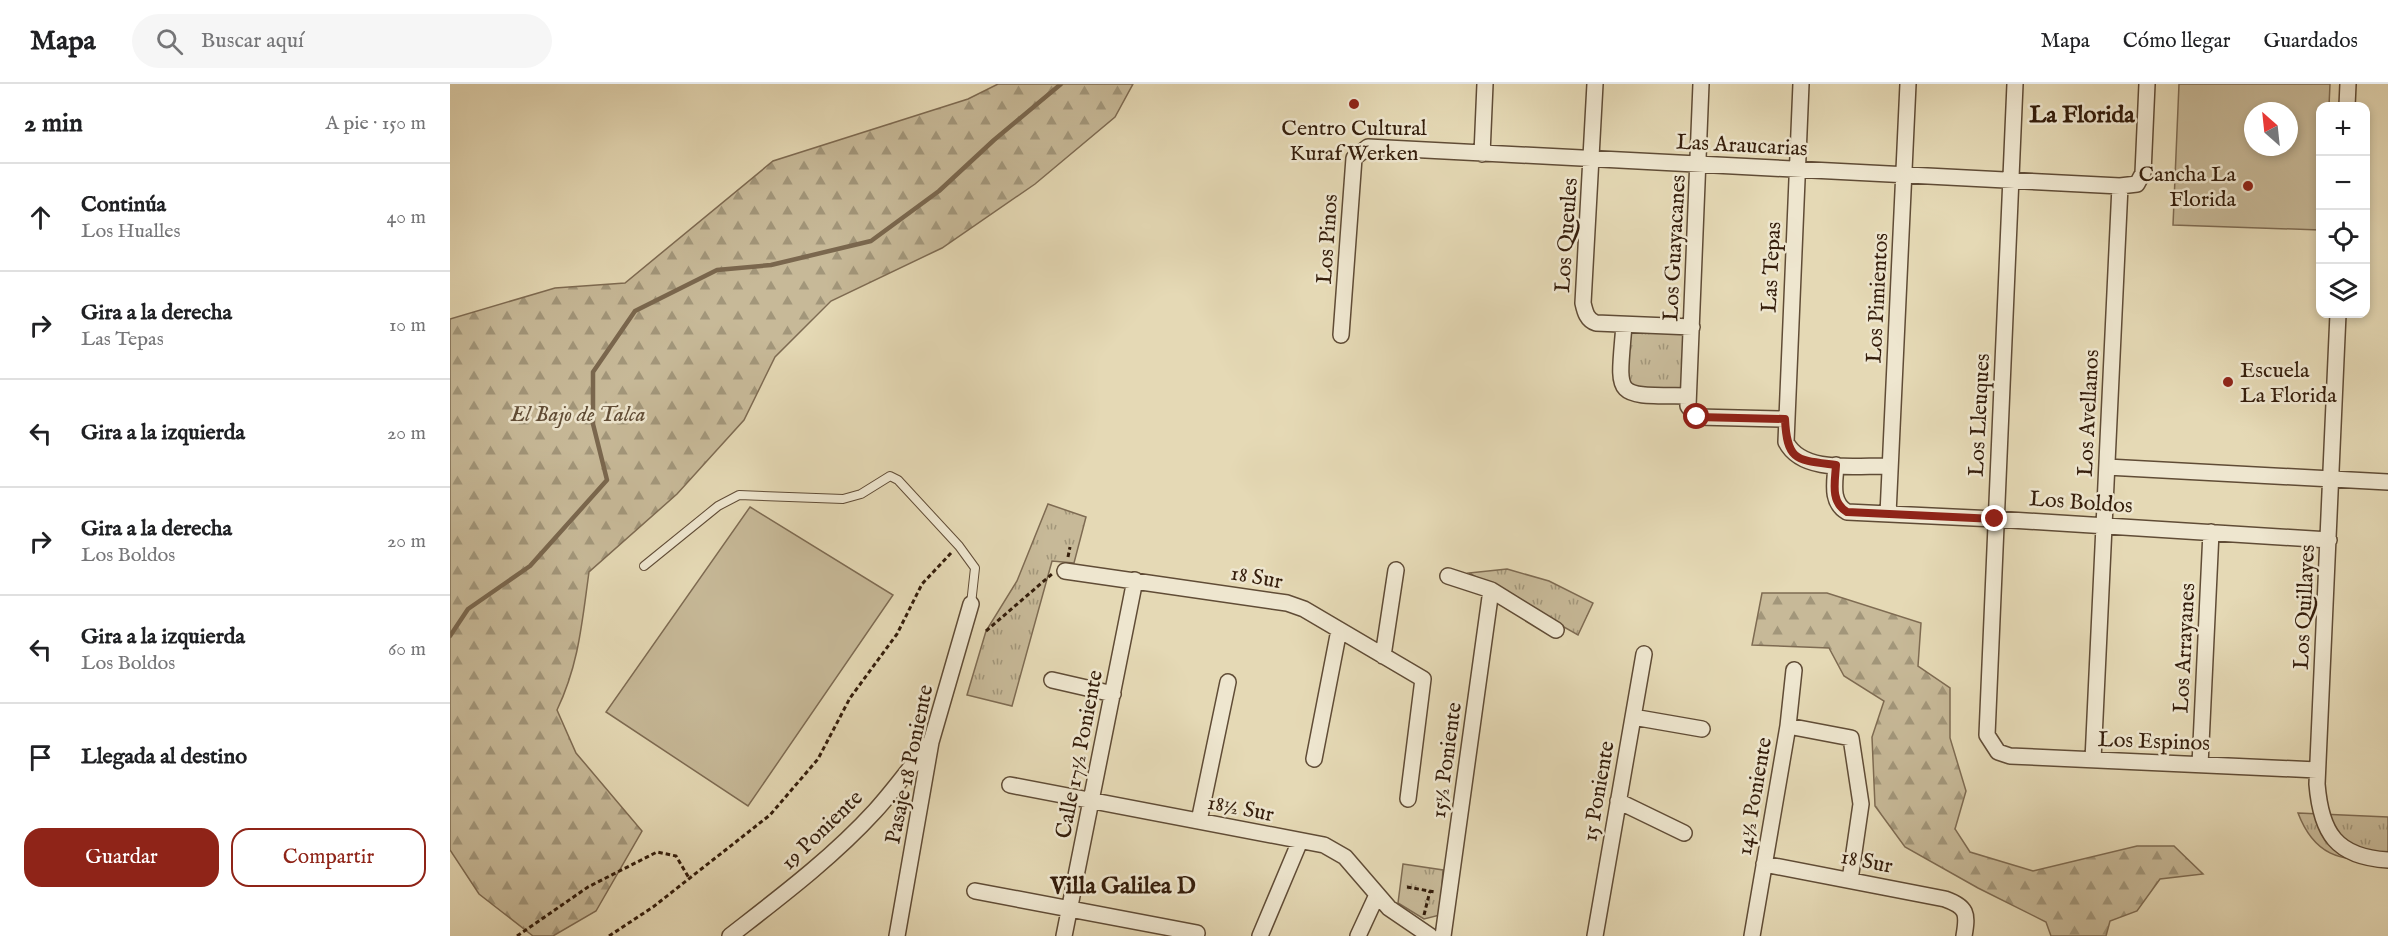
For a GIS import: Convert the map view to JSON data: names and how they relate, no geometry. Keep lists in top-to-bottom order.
{
  "streets": {
    "street": [
      "Las Araucarias",
      "Los Queules",
      "Los Pinos",
      "Los Guayacanes",
      "Las Tepas",
      "Los Pimientos",
      "Los Avellanos",
      "Los Lleuques",
      "Los Boldos",
      "18 Sur",
      "Los Quillayes",
      "Los Arrayanes",
      "Los Espinos",
      "Calle 17½ Poniente",
      "15½ Poniente",
      "Pasaje 18 Poniente",
      "15 Poniente",
      "14½ Poniente",
      "18½ Sur",
      "19 Poniente"
    ]
  },
  "crossings": [
    ["Las Araucarias", "Los Queules"],
    ["Las Araucarias", "Los Pinos"],
    ["Las Araucarias", "Los Guayacanes"],
    ["Las Araucarias", "Las Tepas"],
    ["Las Araucarias", "Los Pimientos"],
    ["Las Araucarias", "Los Avellanos"],
    ["Las Araucarias", "Los Lleuques"],
    ["Los Queules", "Los Guayacanes"],
    ["Los Guayacanes", "Las Tepas"],
    ["Las Tepas", "Los Boldos"],
    ["Los Pimientos", "Los Boldos"],
    ["Los Avellanos", "Los Boldos"],
    ["Los Avellanos", "Los Espinos"],
    ["Los Lleuques", "Los Boldos"],
    ["Los Lleuques", "Los Espinos"],
    ["Los Boldos", "Los Quillayes"],
    ["Los Boldos", "Los Arrayanes"],
    ["18 Sur", "Calle 17½ Poniente"],
    ["18 Sur", "14½ Poniente"],
    ["Los Quillayes", "Los Espinos"],
    ["Los Arrayanes", "Los Espinos"],
    ["Calle 17½ Poniente", "18½ Sur"],
    ["Pasaje 18 Poniente", "19 Poniente"]
  ],
  "districts": ["La Florida", "Villa Galilea D"],
  "parks": ["El Bajo de Talca"],
  "places": ["Centro Cultural Kuraf Werken", "Cancha La Florida", "Escuela La Florida"],
  "north": "top left",
  "page": {
    "header": "Mapa",
    "search": "Buscar aquí",
    "nav": ["Mapa", "Cómo llegar", "Guardados"],
    "heading": ["2 min", "A pie · 150 m"],
    "map_buttons": ["+", "−"],
    "list": [
      ["Continúa", "Los Hualles", "40 m"],
      ["Gira a la derecha", "Las Tepas", "10 m"],
      ["Gira a la izquierda", "20 m"],
      ["Gira a la derecha", "Los Boldos", "20 m"],
      ["Gira a la izquierda", "Los Boldos", "60 m"],
      "Llegada al destino"
    ],
    "buttons": ["Guardar", "Compartir"]
  }
}
